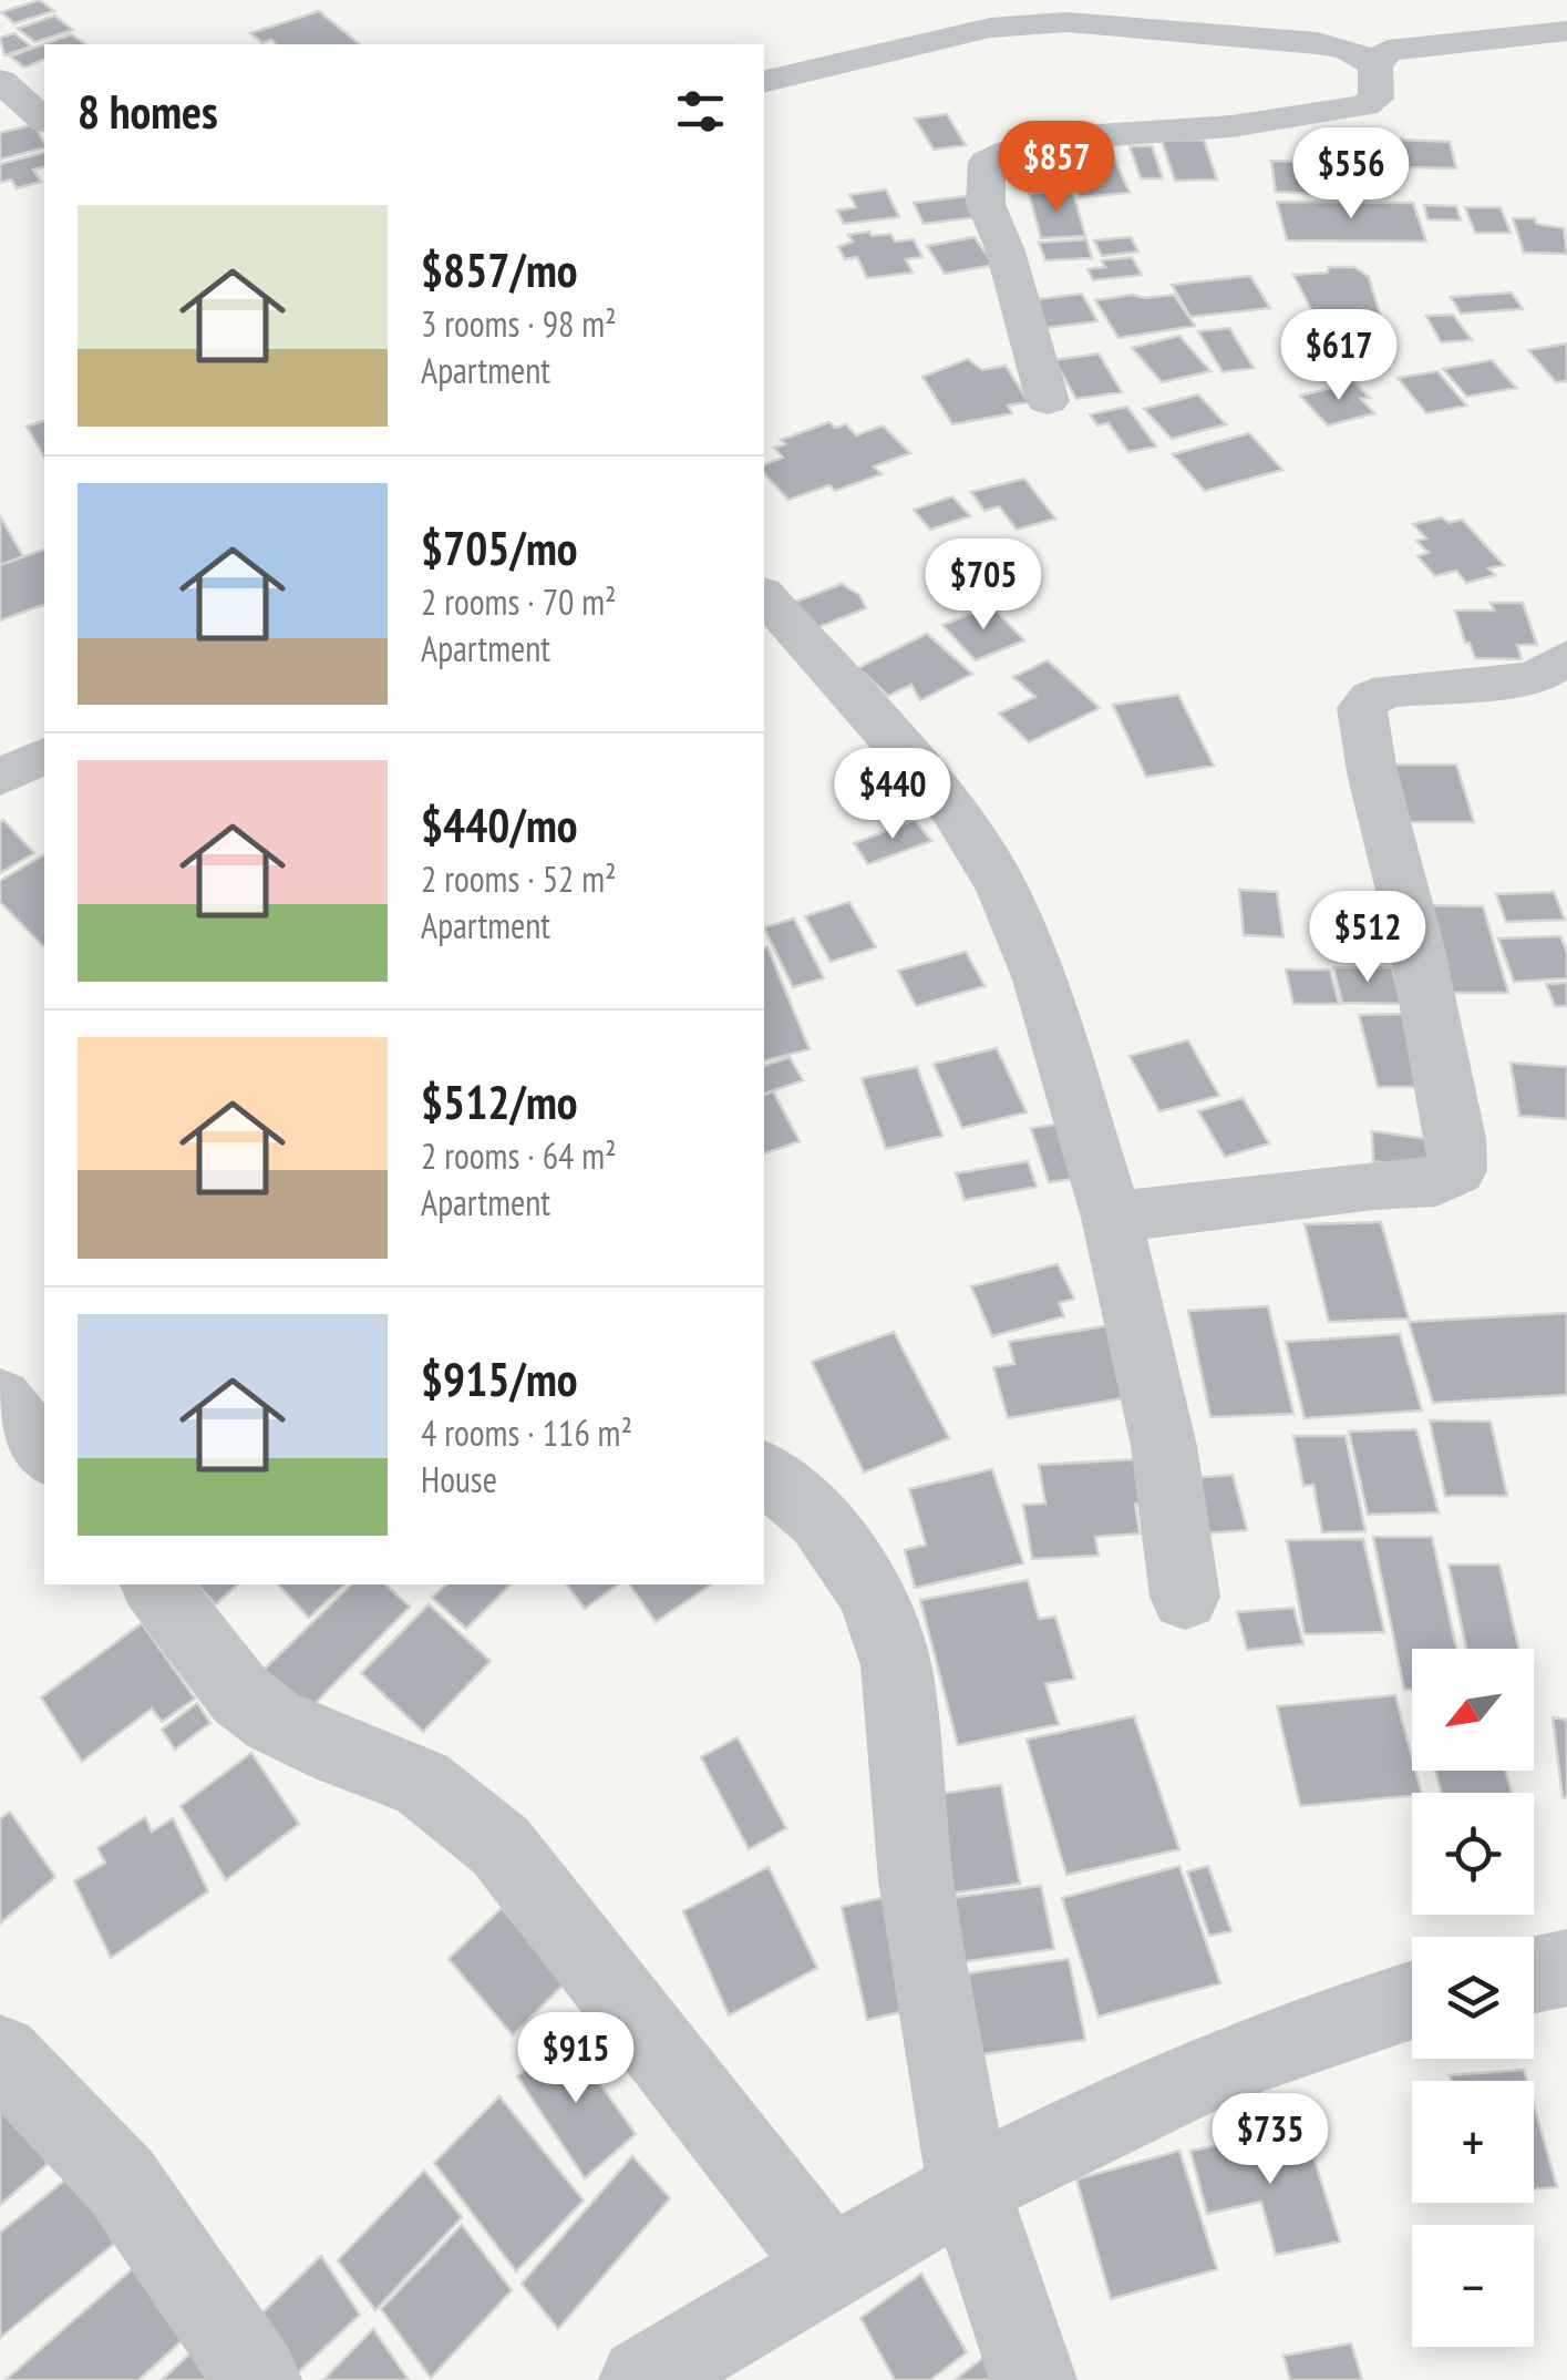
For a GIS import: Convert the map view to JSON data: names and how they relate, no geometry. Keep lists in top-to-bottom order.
{
  "north": "bottom left",
  "page": {
    "heading": "8 homes",
    "price": [
      "$857",
      "$556",
      "$617",
      "$705",
      "$440",
      "$512",
      "$915",
      "$735"
    ],
    "list": [
      {
        "name": "$857/mo",
        "note": "3 rooms · 98 m² · Apartment"
      },
      {
        "name": "$705/mo",
        "note": "2 rooms · 70 m² · Apartment"
      },
      {
        "name": "$440/mo",
        "note": "2 rooms · 52 m² · Apartment"
      },
      {
        "name": "$512/mo",
        "note": "2 rooms · 64 m² · Apartment"
      },
      {
        "name": "$915/mo",
        "note": "4 rooms · 116 m² · House"
      }
    ],
    "map_buttons": ["+", "−"]
  }
}
